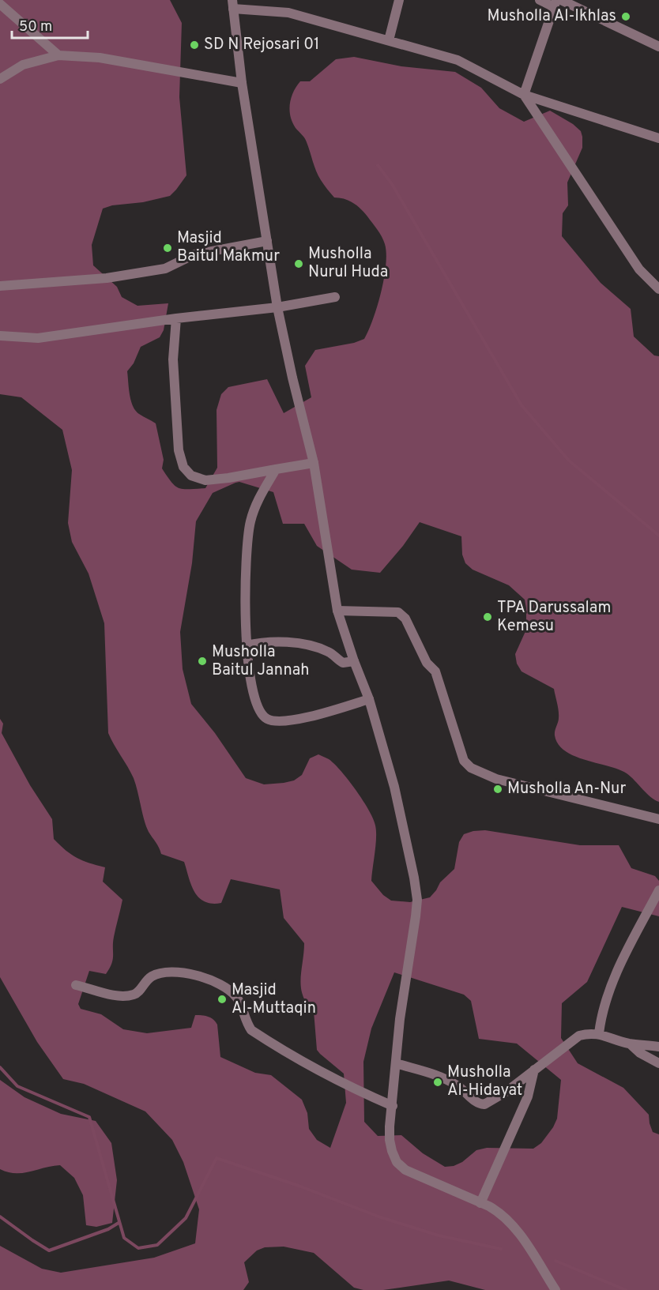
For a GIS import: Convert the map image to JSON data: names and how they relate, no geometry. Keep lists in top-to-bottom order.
{
  "places": [
    "Musholla Al-Ikhlas",
    "SD N Rejosari 01",
    "Masjid Baitul Makmur",
    "Musholla Nurul Huda",
    "TPA Darussalam Kemesu",
    "Musholla Baitul Jannah",
    "Musholla An-Nur",
    "Masjid Al-Muttaqin",
    "Musholla Al-Hidayat"
  ],
  "scale_bar": "50 m"
}
